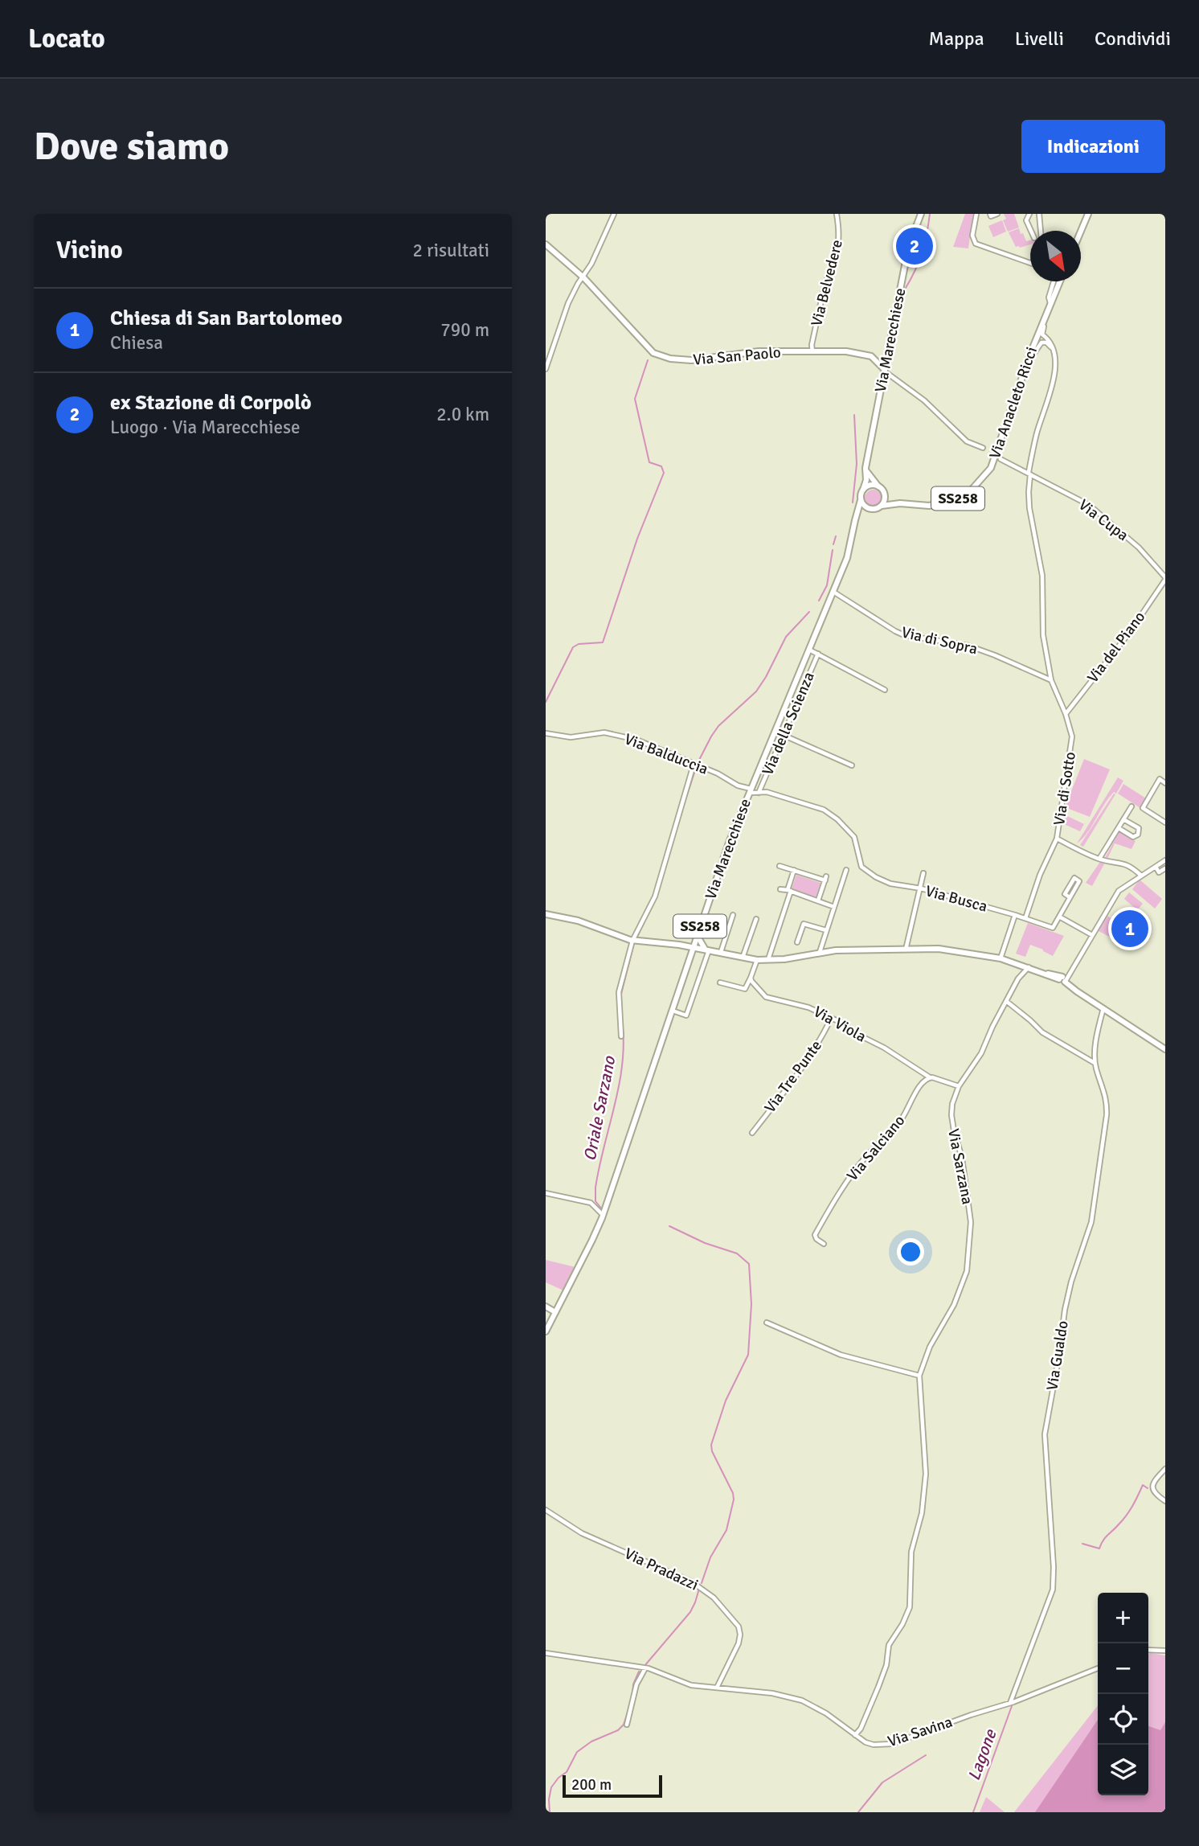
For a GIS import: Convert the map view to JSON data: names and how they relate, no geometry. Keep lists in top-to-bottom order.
{
  "streets": {
    "main road": [
      "Via Marecchiese",
      "Via San Paolo",
      "Via Anacleto Ricci",
      "SS258"
    ],
    "street": [
      "Via Belvedere",
      "Via Cupa",
      "Via di Sopra",
      "Via del Piano",
      "Via della Scienza",
      "Via Balduccia",
      "Via di Sotto",
      "Via Busca",
      "Via Viola",
      "Via Tre Punte",
      "Via Salciano",
      "Via Sarzana",
      "Via Gualdo",
      "Via Pradazzi",
      "Via Savina"
    ]
  },
  "crossings": [
    ["Via Belvedere", "Via San Paolo"],
    ["Via Marecchiese", "Via San Paolo"],
    ["Via Marecchiese", "Via Anacleto Ricci"],
    ["Via Marecchiese", "SS258"],
    ["Via Marecchiese", "Via di Sopra"],
    ["Via Marecchiese", "Via della Scienza"],
    ["Via Marecchiese", "Via Balduccia"],
    ["Via Marecchiese", "Via Busca"],
    ["Via Anacleto Ricci", "SS258"],
    ["Via Cupa", "Via del Piano"],
    ["Via Cupa", "Via di Sotto"],
    ["Via di Sopra", "Via di Sotto"],
    ["Via del Piano", "Via di Sotto"],
    ["Via della Scienza", "Via Busca"],
    ["Via Balduccia", "Via Busca"],
    ["Via Viola", "Via Tre Punte"],
    ["Via Viola", "Via Salciano"],
    ["Via Sarzana", "Via Savina"],
    ["Via Gualdo", "Via Savina"],
    ["Via Pradazzi", "Via Savina"]
  ],
  "water": ["Oriale Sarzano", "Lagone"],
  "scale_bar": "200 m",
  "north": "bottom right",
  "page": {
    "header": "Locato",
    "nav": ["Mappa", "Livelli", "Condividi"],
    "buttons": "Indicazioni",
    "title": "Dove siamo",
    "heading": ["Vicino", "2 risultati"],
    "pins": ["2", "1"],
    "list": [
      {
        "mark": "1",
        "name": "Chiesa di San Bartolomeo",
        "note": "Chiesa",
        "value": "790 m"
      },
      {
        "mark": "2",
        "name": "ex Stazione di Corpolò",
        "note": "Luogo · Via Marecchiese",
        "value": "2.0 km"
      }
    ],
    "map_buttons": ["+", "−"],
    "scale": "200 m"
  }
}
